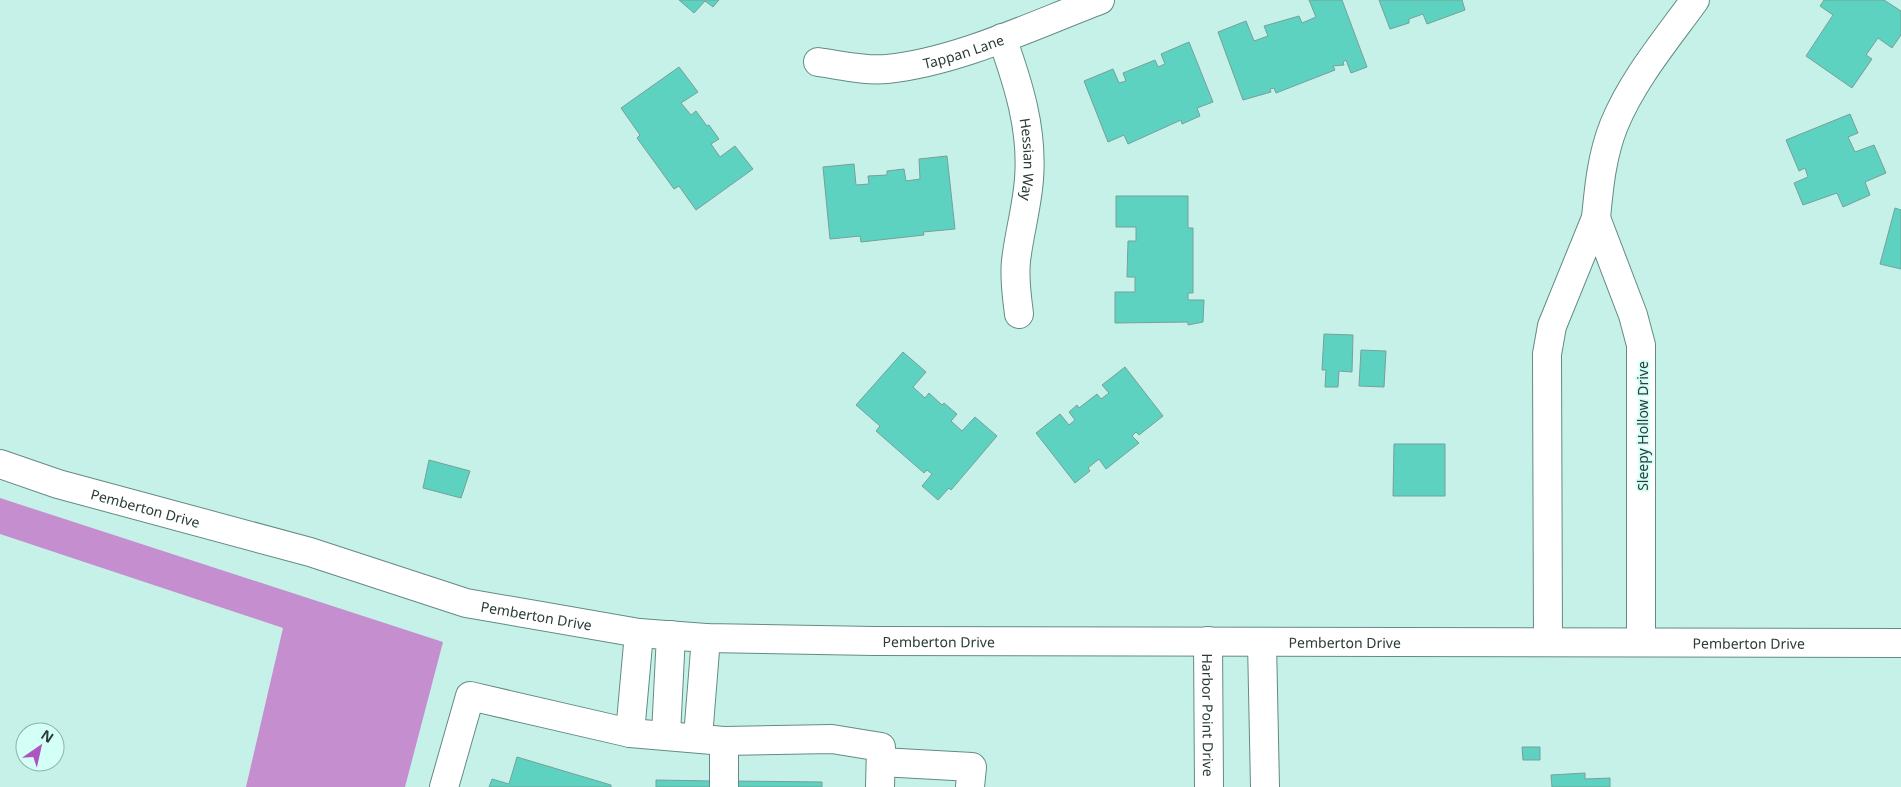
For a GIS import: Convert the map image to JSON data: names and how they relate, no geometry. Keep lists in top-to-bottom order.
{
  "streets": {
    "street": [
      "Tappan Lane",
      "Hessian Way",
      "Sleepy Hollow Drive",
      "Pemberton Drive",
      "Harbor Point Drive"
    ]
  },
  "crossings": [
    ["Tappan Lane", "Hessian Way"],
    ["Sleepy Hollow Drive", "Pemberton Drive"],
    ["Pemberton Drive", "Harbor Point Drive"]
  ],
  "north": "top right"
}
